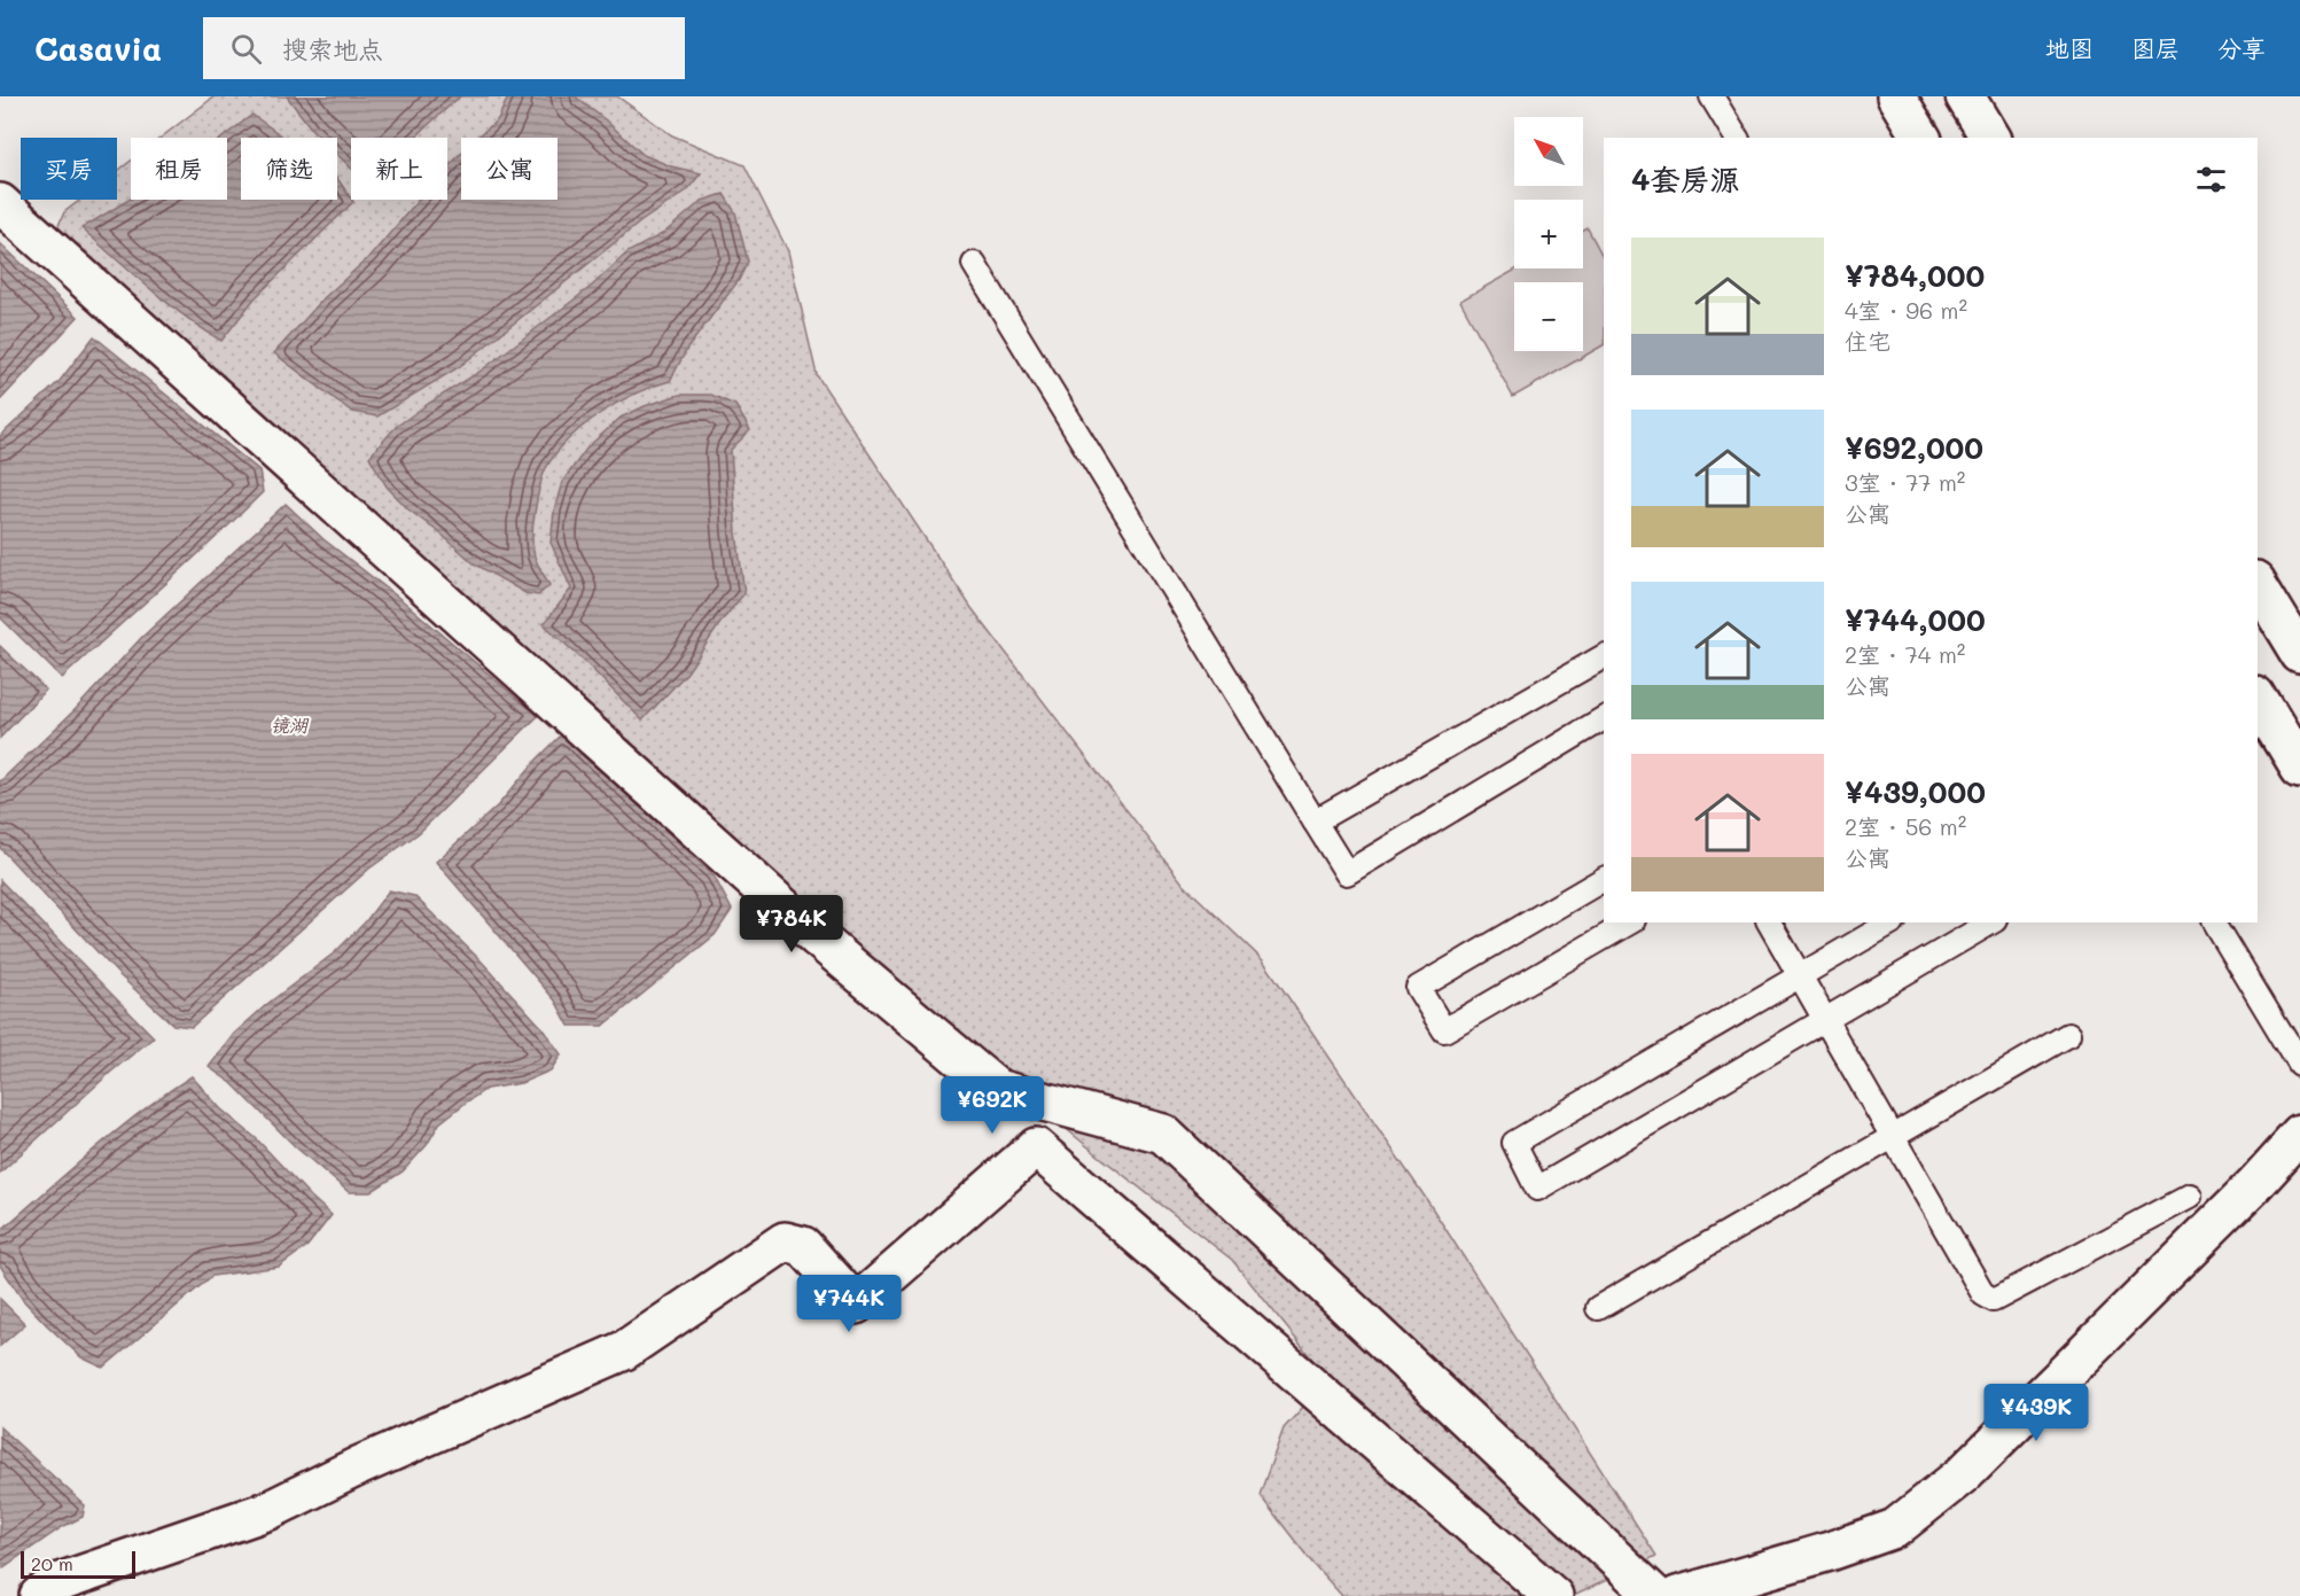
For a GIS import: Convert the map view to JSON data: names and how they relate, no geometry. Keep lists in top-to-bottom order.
{
  "water": ["镜湖"],
  "scale_bar": "20 m",
  "north": "top left",
  "page": {
    "header": "Casavia",
    "search": "搜索地点",
    "nav": ["地图", "图层", "分享"],
    "map_buttons": ["+", "−"],
    "chip": [
      "买房",
      "租房",
      "筛选",
      "新上",
      "公寓"
    ],
    "heading": "4套房源",
    "list": [
      {
        "name": "¥784,000",
        "note": "4室 · 96 m² · 住宅"
      },
      {
        "name": "¥692,000",
        "note": "3室 · 77 m² · 公寓"
      },
      {
        "name": "¥744,000",
        "note": "2室 · 74 m² · 公寓"
      },
      {
        "name": "¥439,000",
        "note": "2室 · 56 m² · 公寓"
      }
    ],
    "price": [
      "¥784K",
      "¥692K",
      "¥744K",
      "¥439K"
    ],
    "scale": "20 m"
  }
}
